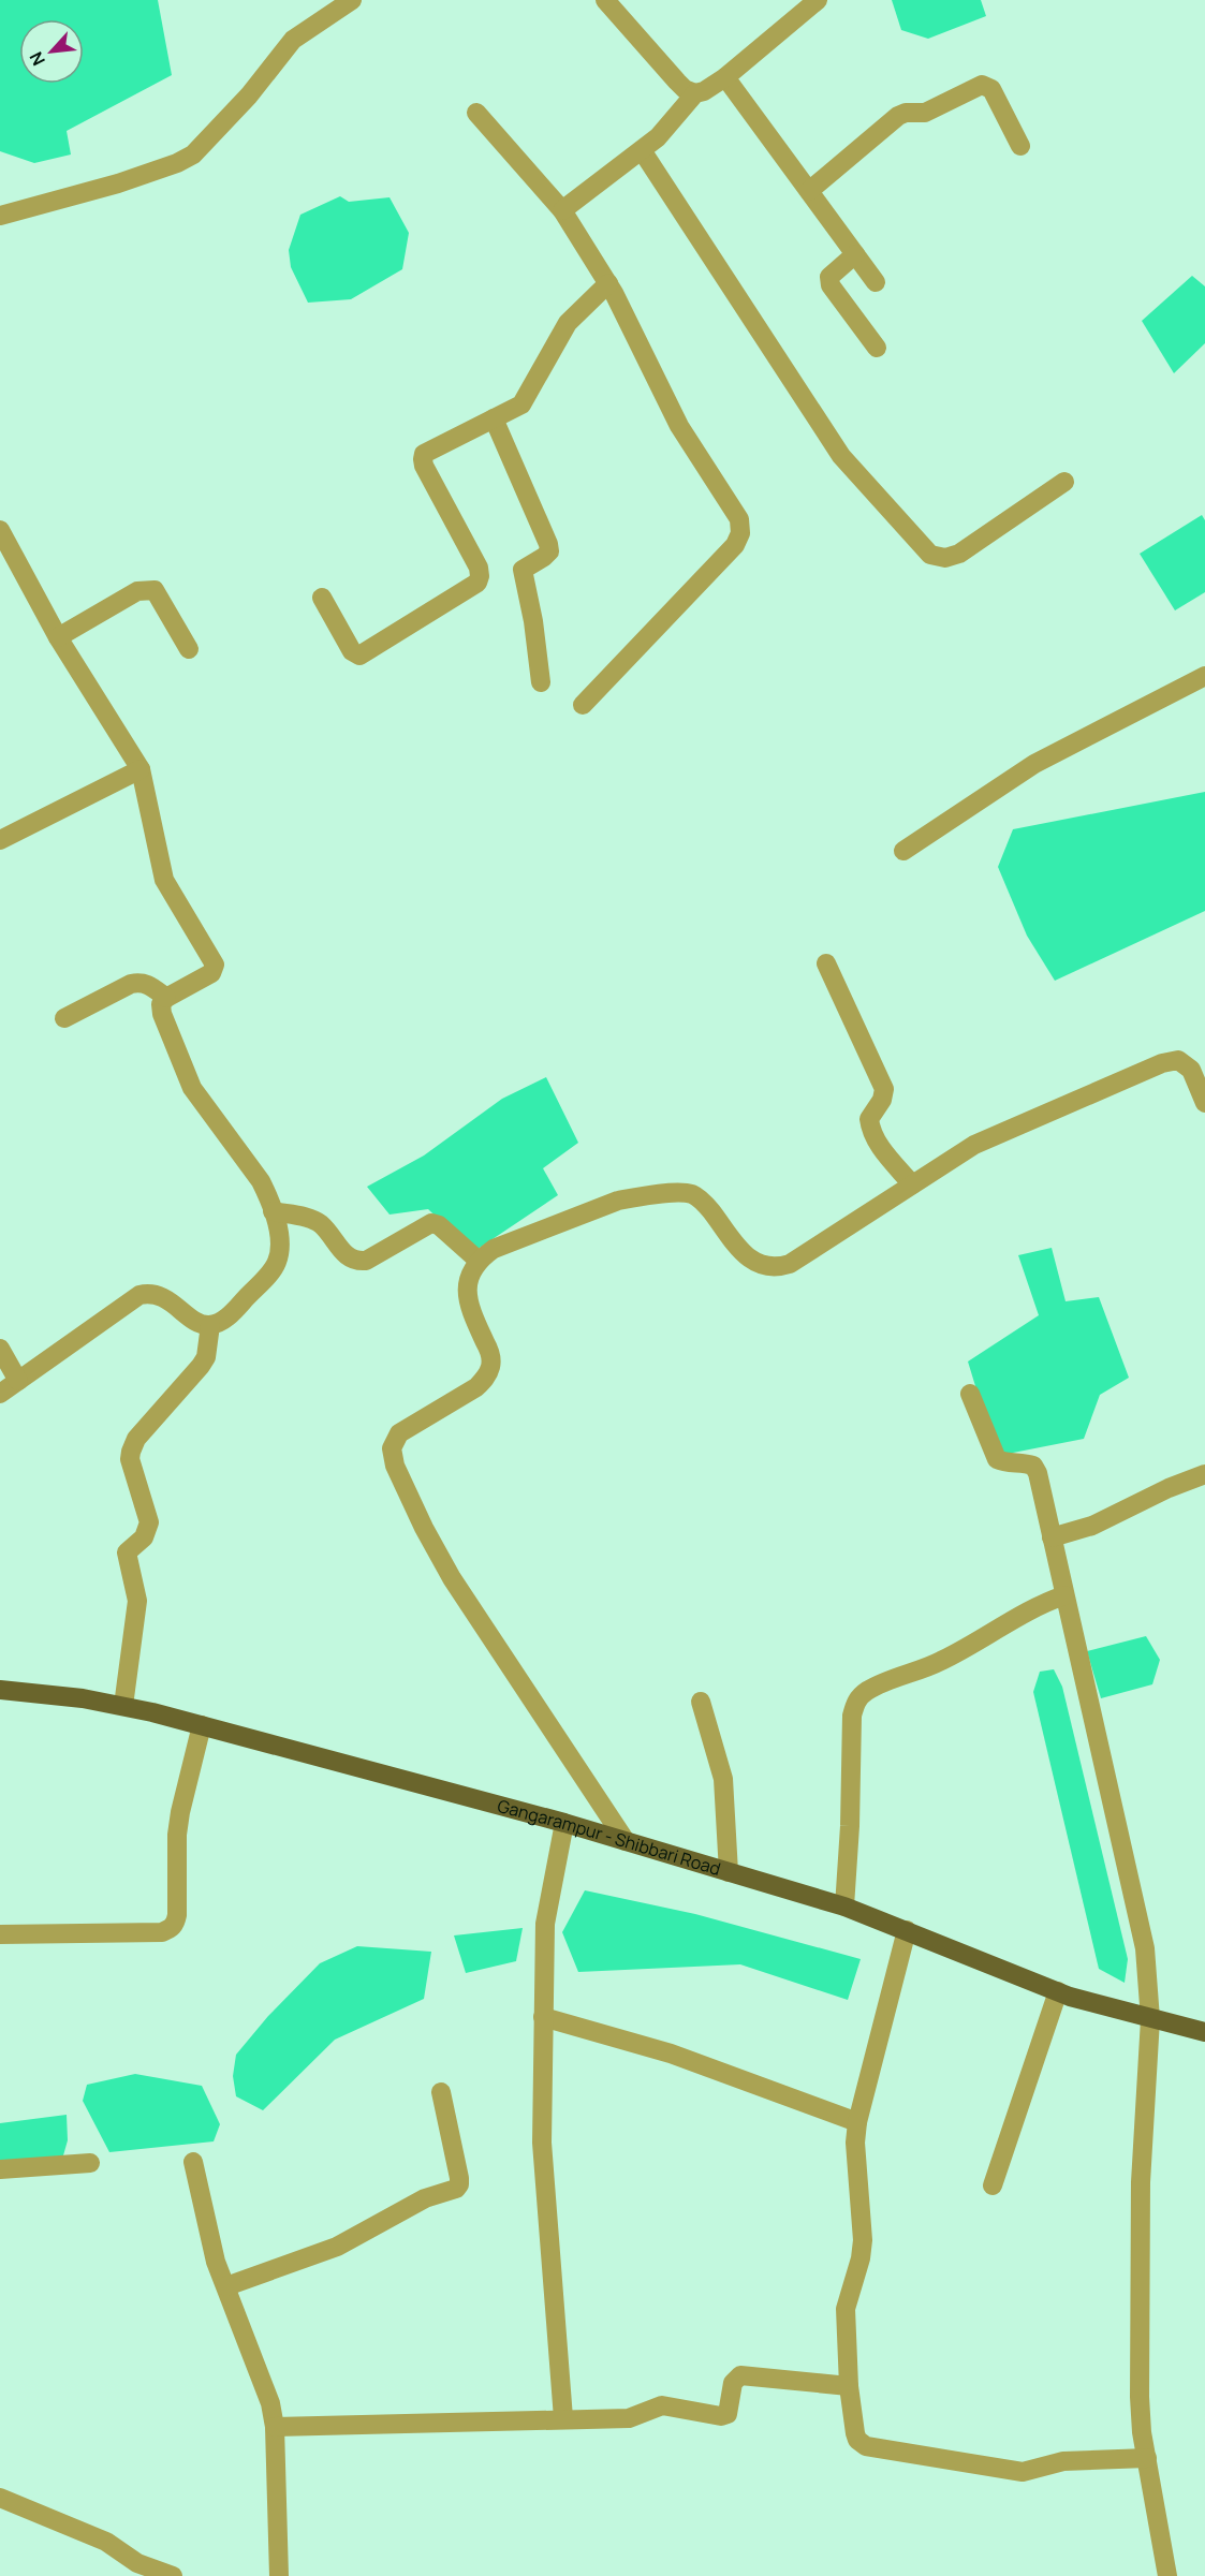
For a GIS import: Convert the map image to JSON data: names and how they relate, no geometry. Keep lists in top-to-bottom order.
{
  "streets": {
    "main road": ["Gangarampur - Shibbari Road"]
  },
  "north": "bottom left"
}
